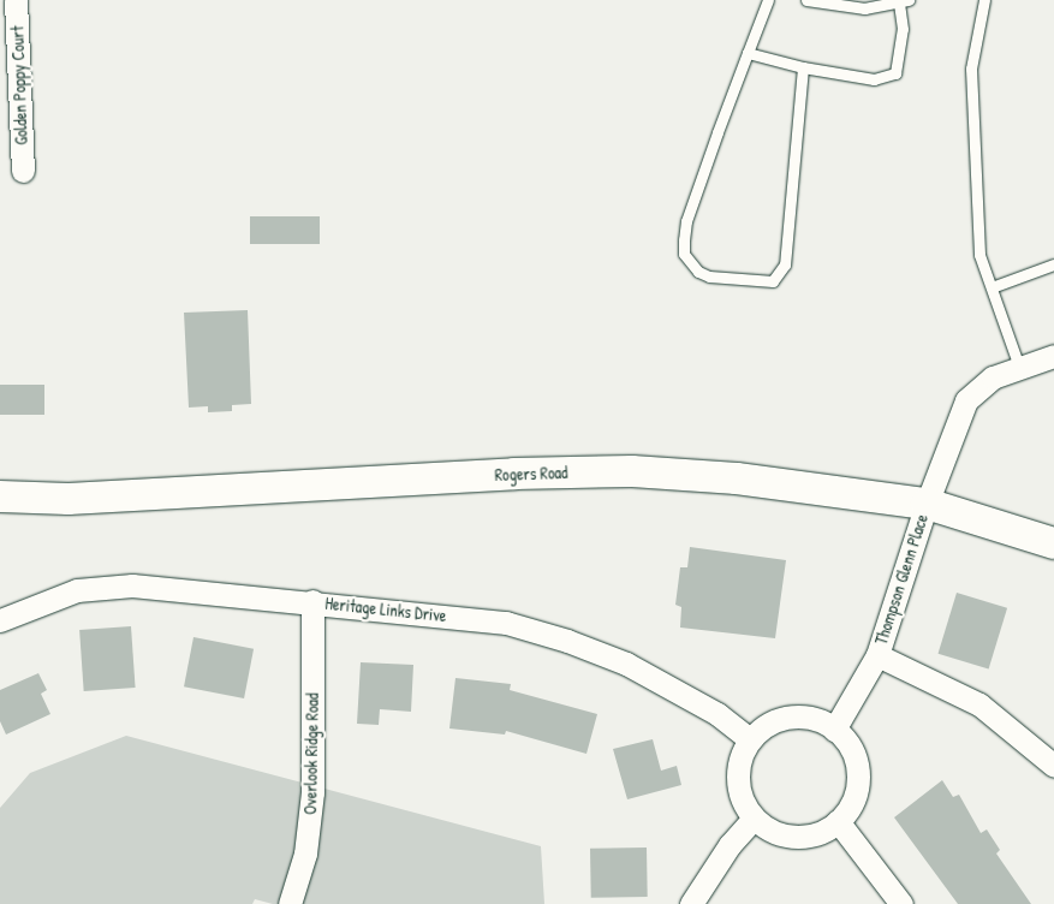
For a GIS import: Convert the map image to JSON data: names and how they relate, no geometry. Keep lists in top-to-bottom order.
{
  "streets": {
    "main road": ["Rogers Road"],
    "street": [
      "Golden Poppy Court",
      "Thompson Glenn Place",
      "Heritage Links Drive",
      "Overlook Ridge Road"
    ]
  },
  "crossings": [
    ["Rogers Road", "Thompson Glenn Place"],
    ["Thompson Glenn Place", "Heritage Links Drive"],
    ["Heritage Links Drive", "Overlook Ridge Road"]
  ]
}
